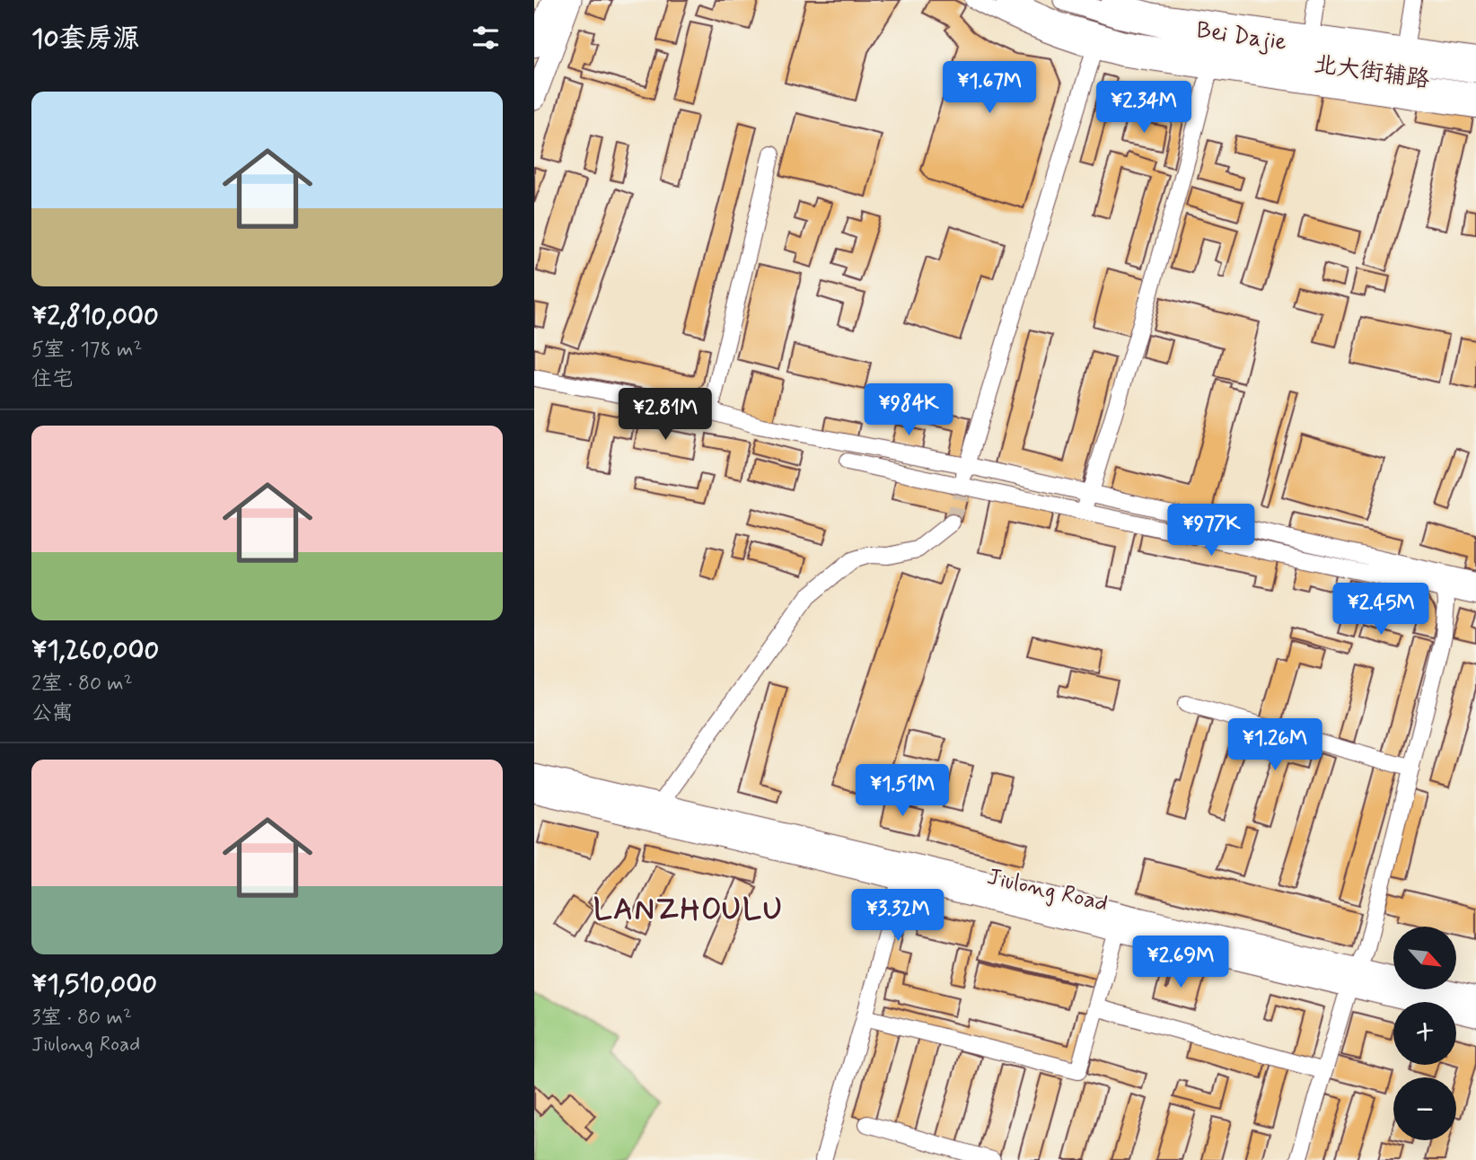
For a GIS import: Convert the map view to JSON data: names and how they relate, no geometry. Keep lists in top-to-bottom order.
{
  "streets": {
    "main road": ["Bei Dajie", "Jiulong Road"],
    "street": ["北大街辅路"]
  },
  "crossings": [
    ["Bei Dajie", "北大街辅路"]
  ],
  "districts": ["LANZHOULU"],
  "north": "bottom right",
  "page": {
    "heading": "10套房源",
    "price": [
      "¥1.67M",
      "¥2.34M",
      "¥984K",
      "¥2.81M",
      "¥977K",
      "¥2.45M",
      "¥1.26M",
      "¥1.51M",
      "¥3.32M",
      "¥2.69M"
    ],
    "list": [
      {
        "name": "¥2,810,000",
        "note": "5室 · 178 m² · 住宅"
      },
      {
        "name": "¥1,260,000",
        "note": "2室 · 80 m² · 公寓"
      },
      {
        "name": "¥1,510,000",
        "note": "3室 · 80 m² · Jiulong Road"
      }
    ],
    "map_buttons": ["+", "−"]
  }
}
